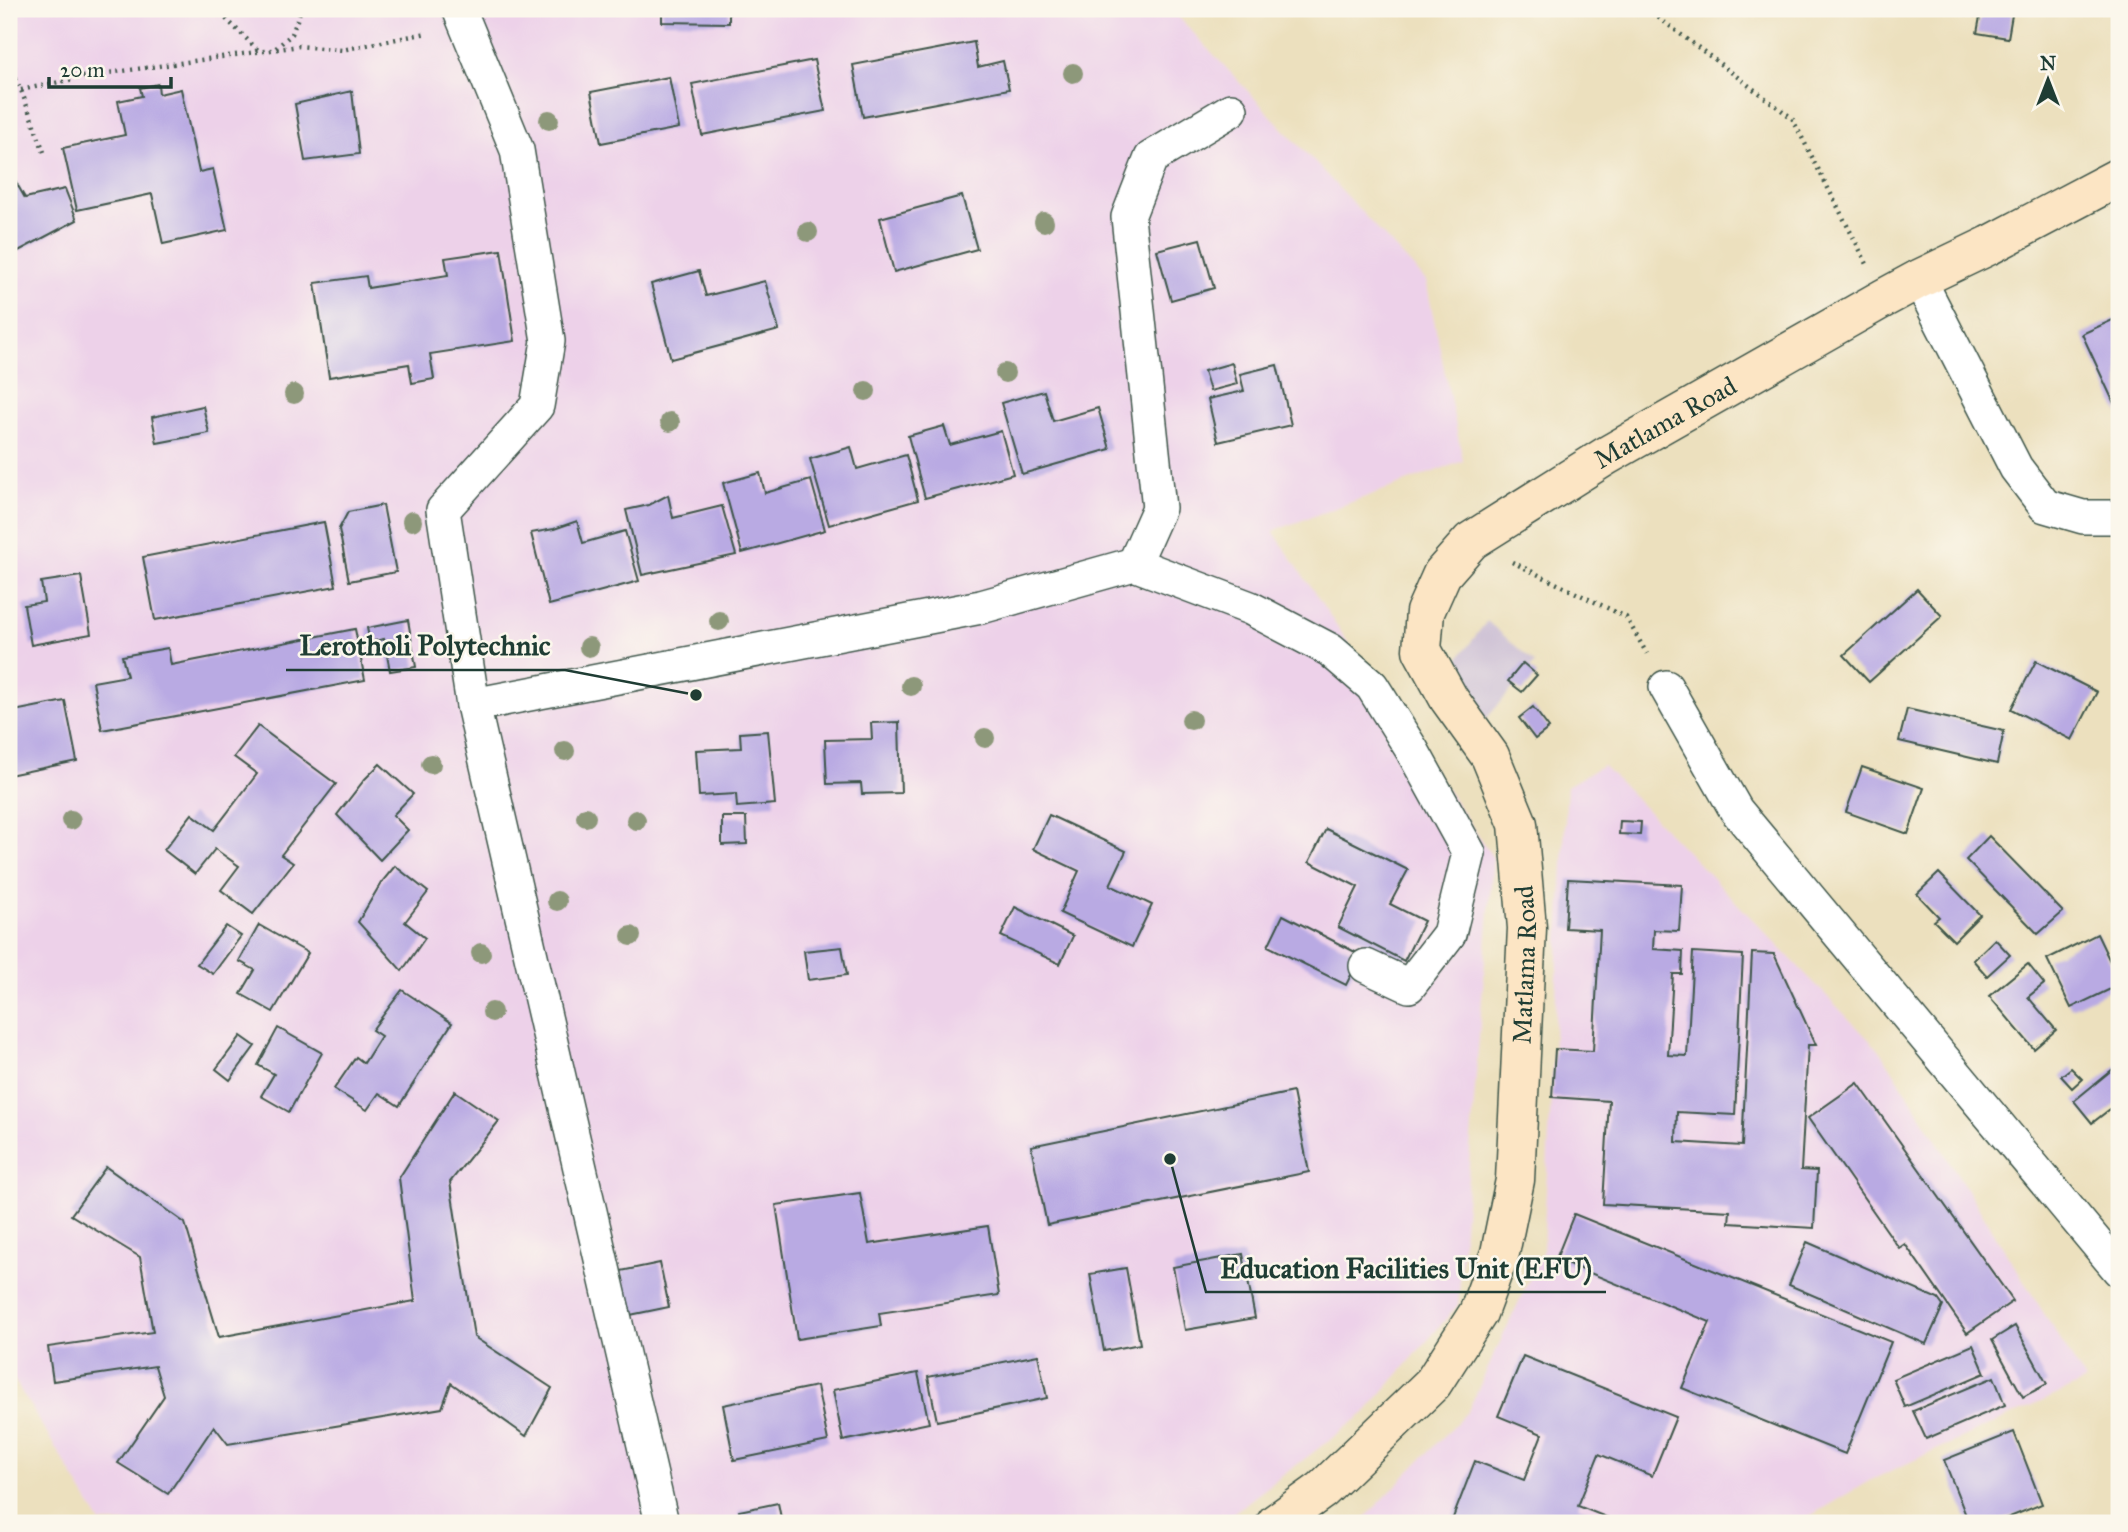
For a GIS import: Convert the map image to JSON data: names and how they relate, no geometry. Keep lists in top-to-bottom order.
{
  "streets": {
    "street": ["Matlama Road"]
  },
  "places": ["Lerotholi Polytechnic", "Education Facilities Unit (EFU)"],
  "scale_bar": "20 m",
  "north": "top"
}
